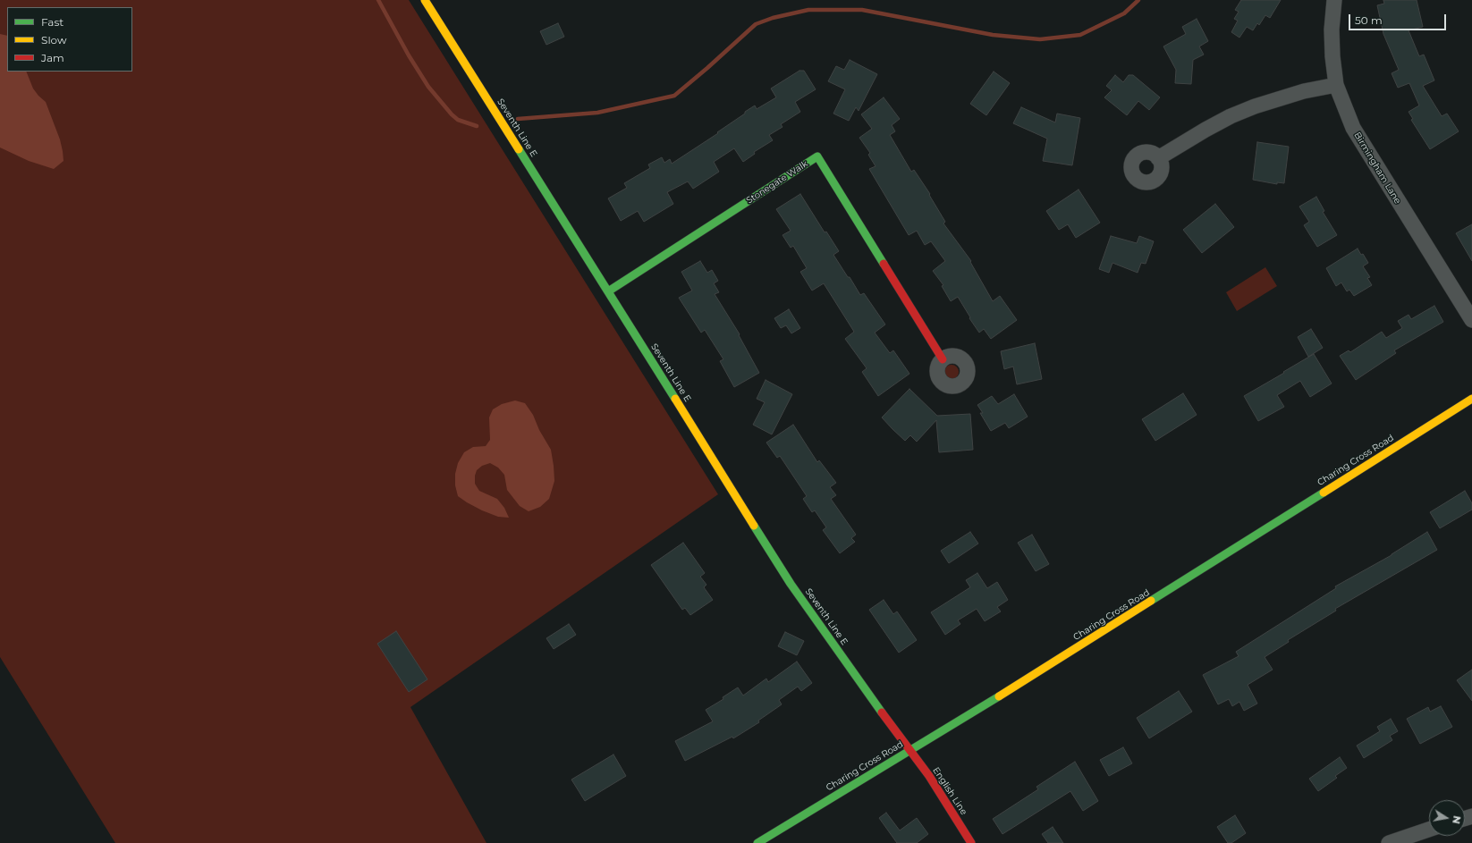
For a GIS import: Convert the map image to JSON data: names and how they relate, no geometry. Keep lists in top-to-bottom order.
{
  "streets": {
    "street": [
      "Seventh Line E",
      "Birmingham Lane",
      "Stonegate Walk",
      "Charing Cross Road",
      "English Line"
    ]
  },
  "crossings": [
    ["Seventh Line E", "Stonegate Walk"],
    ["Seventh Line E", "Charing Cross Road"],
    ["Seventh Line E", "English Line"],
    ["Charing Cross Road", "English Line"]
  ],
  "legend": ["Fast", "Slow", "Jam"],
  "scale_bar": "50 m",
  "north": "right"
}
